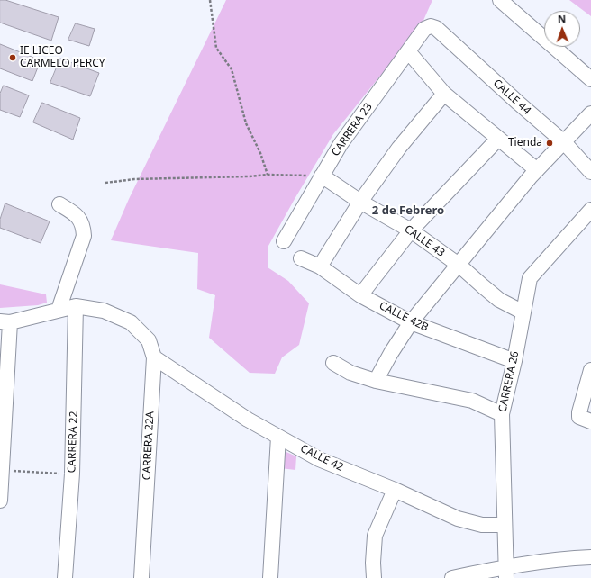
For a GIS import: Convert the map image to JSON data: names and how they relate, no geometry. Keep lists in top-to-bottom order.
{
  "streets": {
    "street": [
      "CALLE 44",
      "CARRERA 23",
      "CALLE 43",
      "CALLE 42B",
      "CARRERA 26",
      "CARRERA 22",
      "CARRERA 22A",
      "CALLE 42"
    ]
  },
  "crossings": [
    ["CALLE 44", "CARRERA 23"],
    ["CARRERA 23", "CALLE 43"],
    ["CALLE 43", "CARRERA 26"],
    ["CALLE 42B", "CARRERA 26"],
    ["CARRERA 26", "CALLE 42"],
    ["CARRERA 22", "CARRERA 22A"],
    ["CARRERA 22A", "CALLE 42"]
  ],
  "districts": ["2 de Febrero"],
  "places": ["IE LICEO CARMELO PERCY", "Tienda"],
  "north": "top"
}
